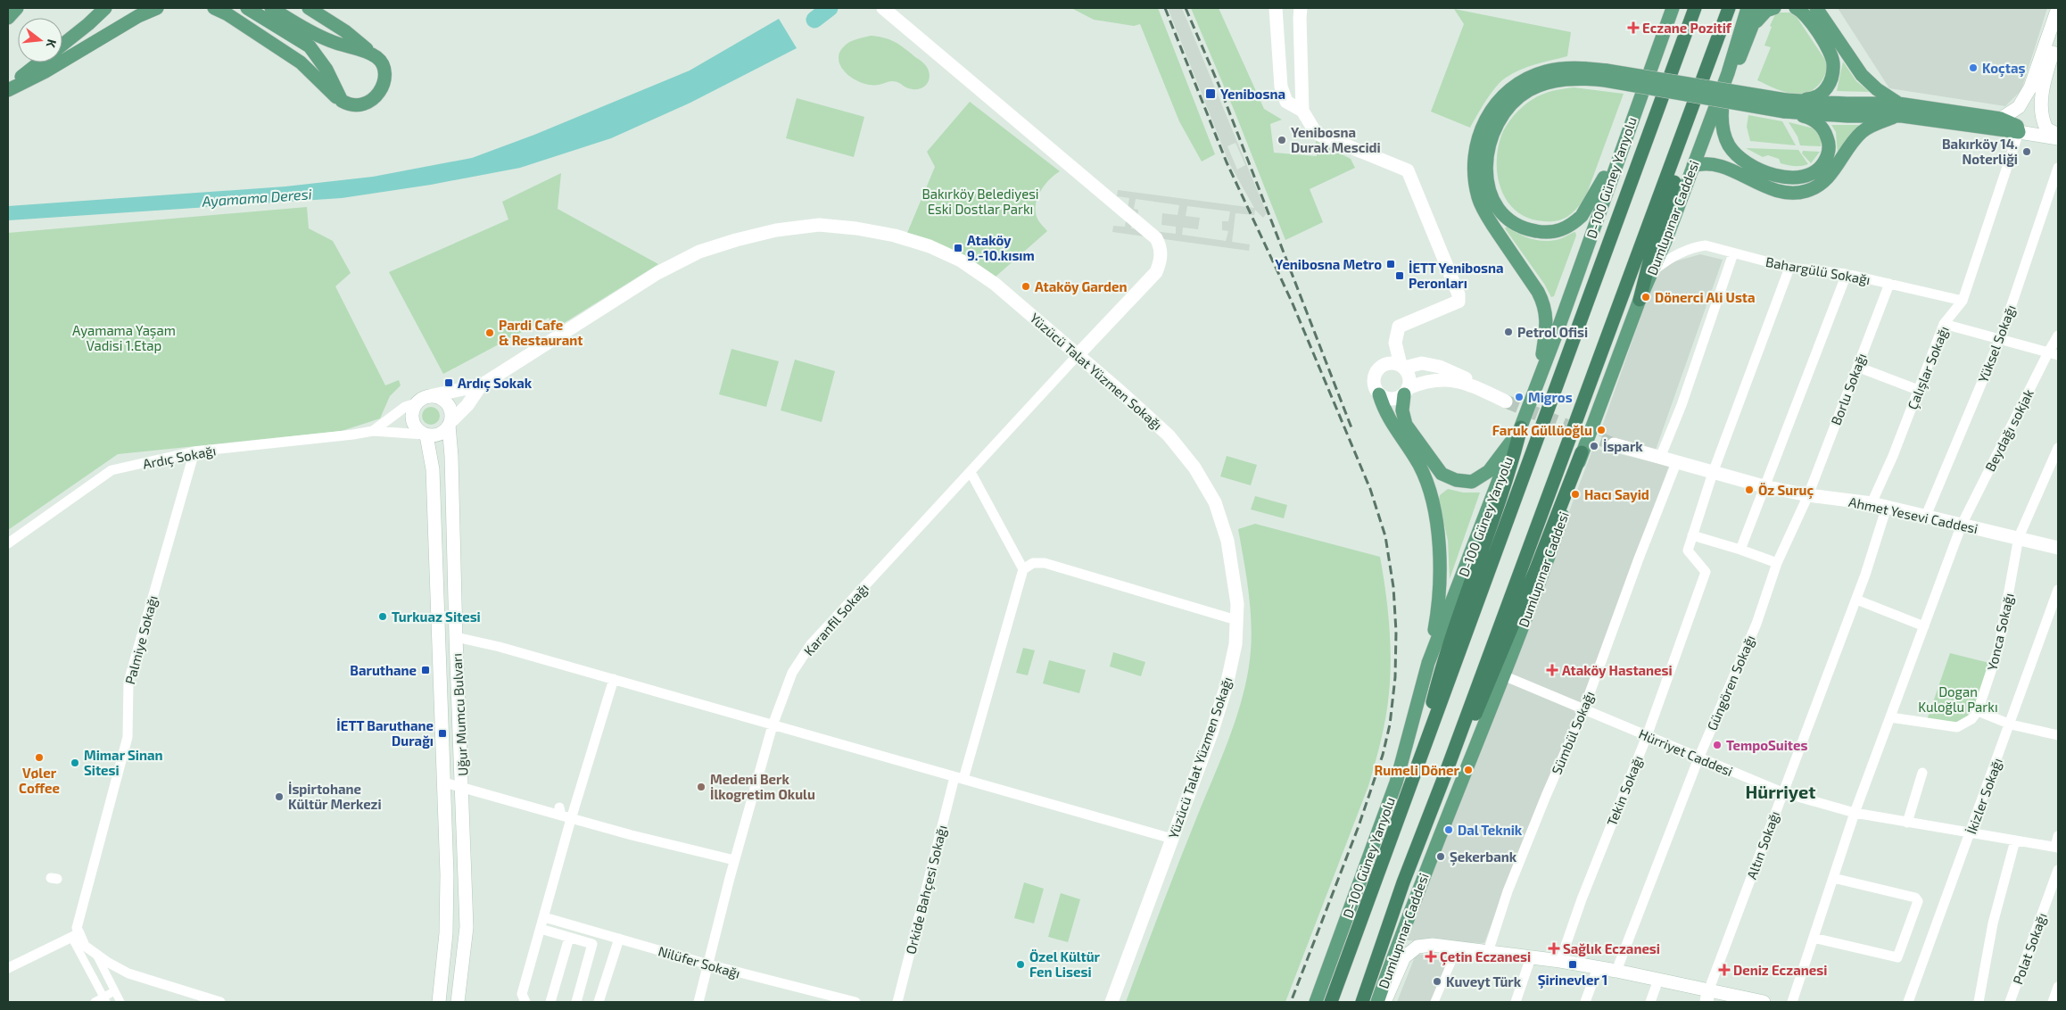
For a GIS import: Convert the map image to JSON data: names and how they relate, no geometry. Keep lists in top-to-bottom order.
{
  "streets": {
    "main road": ["D-100 Güney Yanyolu", "Dumlupınar Caddesi"],
    "street": [
      "Bahargülü Sokağı",
      "Yüksel Sokağı",
      "Çalışlar Sokağı",
      "Yüzücü Talat Yüzmen Sokağı",
      "Borlu Sokağı",
      "Beydağı sokjak",
      "Ardıç Sokağı",
      "Ahmet Yesevi Caddesi",
      "Karanfil Sokağı",
      "Yonca Sokağı",
      "Palmiye Sokağı",
      "Güngören Sokağı",
      "Uğur Mumcu Bulvarı",
      "Sümbül Sokağı",
      "Hürriyet Caddesi",
      "Tekin Sokağı",
      "İkizler Sokağı",
      "Altın Sokağı",
      "Orkide Bahçesi Sokağı",
      "Polat Sokağı",
      "Nilüfer Sokağı"
    ]
  },
  "crossings": [
    ["Dumlupınar Caddesi", "Bahargülü Sokağı"],
    ["Dumlupınar Caddesi", "Hürriyet Caddesi"],
    ["Bahargülü Sokağı", "Çalışlar Sokağı"],
    ["Bahargülü Sokağı", "Borlu Sokağı"],
    ["Bahargülü Sokağı", "Tekin Sokağı"],
    ["Yüksel Sokağı", "Ahmet Yesevi Caddesi"],
    ["Çalışlar Sokağı", "Ahmet Yesevi Caddesi"],
    ["Yüzücü Talat Yüzmen Sokağı", "Karanfil Sokağı"],
    ["Borlu Sokağı", "Ahmet Yesevi Caddesi"],
    ["Borlu Sokağı", "Güngören Sokağı"],
    ["Beydağı sokjak", "Ahmet Yesevi Caddesi"],
    ["Beydağı sokjak", "Hürriyet Caddesi"],
    ["Ardıç Sokağı", "Palmiye Sokağı"],
    ["Ahmet Yesevi Caddesi", "Yonca Sokağı"],
    ["Ahmet Yesevi Caddesi", "Güngören Sokağı"],
    ["Ahmet Yesevi Caddesi", "Sümbül Sokağı"],
    ["Ahmet Yesevi Caddesi", "Tekin Sokağı"],
    ["Ahmet Yesevi Caddesi", "Altın Sokağı"],
    ["Karanfil Sokağı", "Nilüfer Sokağı"],
    ["Güngören Sokağı", "Hürriyet Caddesi"],
    ["Sümbül Sokağı", "Hürriyet Caddesi"],
    ["Hürriyet Caddesi", "Tekin Sokağı"],
    ["Hürriyet Caddesi", "İkizler Sokağı"],
    ["Hürriyet Caddesi", "Altın Sokağı"]
  ],
  "districts": ["Hürriyet"],
  "water": ["Ayamama Deresi"],
  "parks": ["Bakırköy Belediyesi Eski Dostlar Parkı", "Ayamama Yaşam Vadisi 1.Etap", "Dogan Kuloğlu Parkı"],
  "places": {
    "health": [
      "Eczane Pozitif",
      "Ataköy Hastanesi",
      "Sağlık Eczanesi",
      "Çetin Eczanesi",
      "Deniz Eczanesi"
    ],
    "other": [
      "Koçtaş",
      "Yenibosna Durak Mescidi",
      "Bakırköy 14. Noterliği",
      "Ataköy Garden",
      "Dönerci Ali Usta",
      "Petrol Ofisi",
      "Pardi Cafe & Restaurant",
      "Migros",
      "Faruk Güllüoğlu",
      "İspark",
      "Öz Suruç",
      "Hacı Sayid",
      "Turkuaz Sitesi",
      "TempoSuites",
      "Vøler Coffee",
      "Mimar Sinan Sitesi",
      "Rumeli Döner",
      "Medeni Berk İlkogretim Okulu",
      "İspirtohane Kültür Merkezi",
      "Dal Teknik",
      "Şekerbank",
      "Özel Kültür Fen Lisesi",
      "Kuveyt Türk"
    ],
    "transit": [
      "Yenibosna",
      "Ataköy 9.-10.kısım",
      "Yenibosna Metro",
      "İETT Yenibosna Peronları",
      "Ardıç Sokak",
      "Baruthane",
      "İETT Baruthane Durağı",
      "Şirinevler 1"
    ]
  },
  "north": "right"
}
